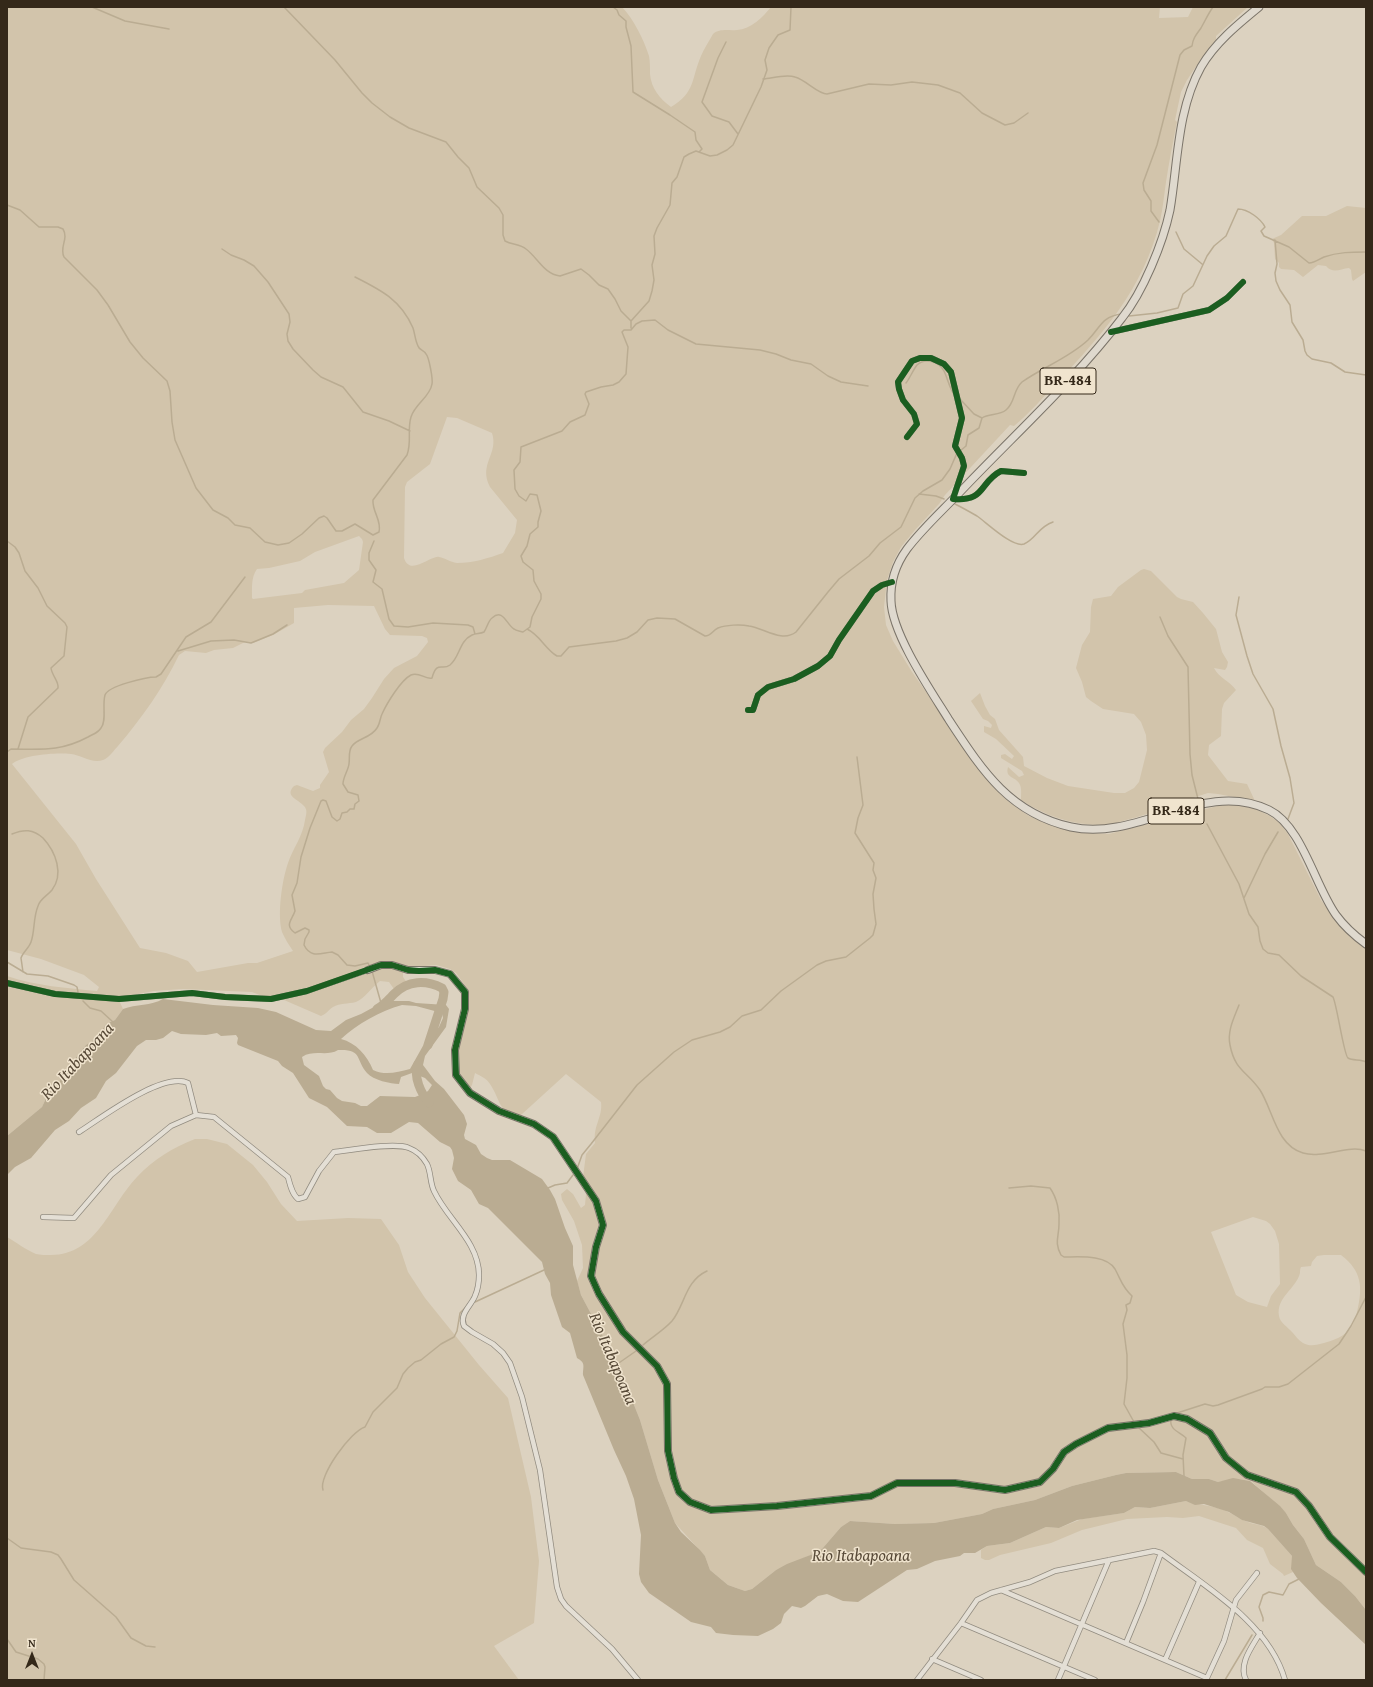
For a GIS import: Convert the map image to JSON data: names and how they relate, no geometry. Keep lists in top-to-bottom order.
{
  "streets": {
    "main road": ["BR-484"]
  },
  "water": ["Rio Itabapoana"],
  "north": "top"
}
